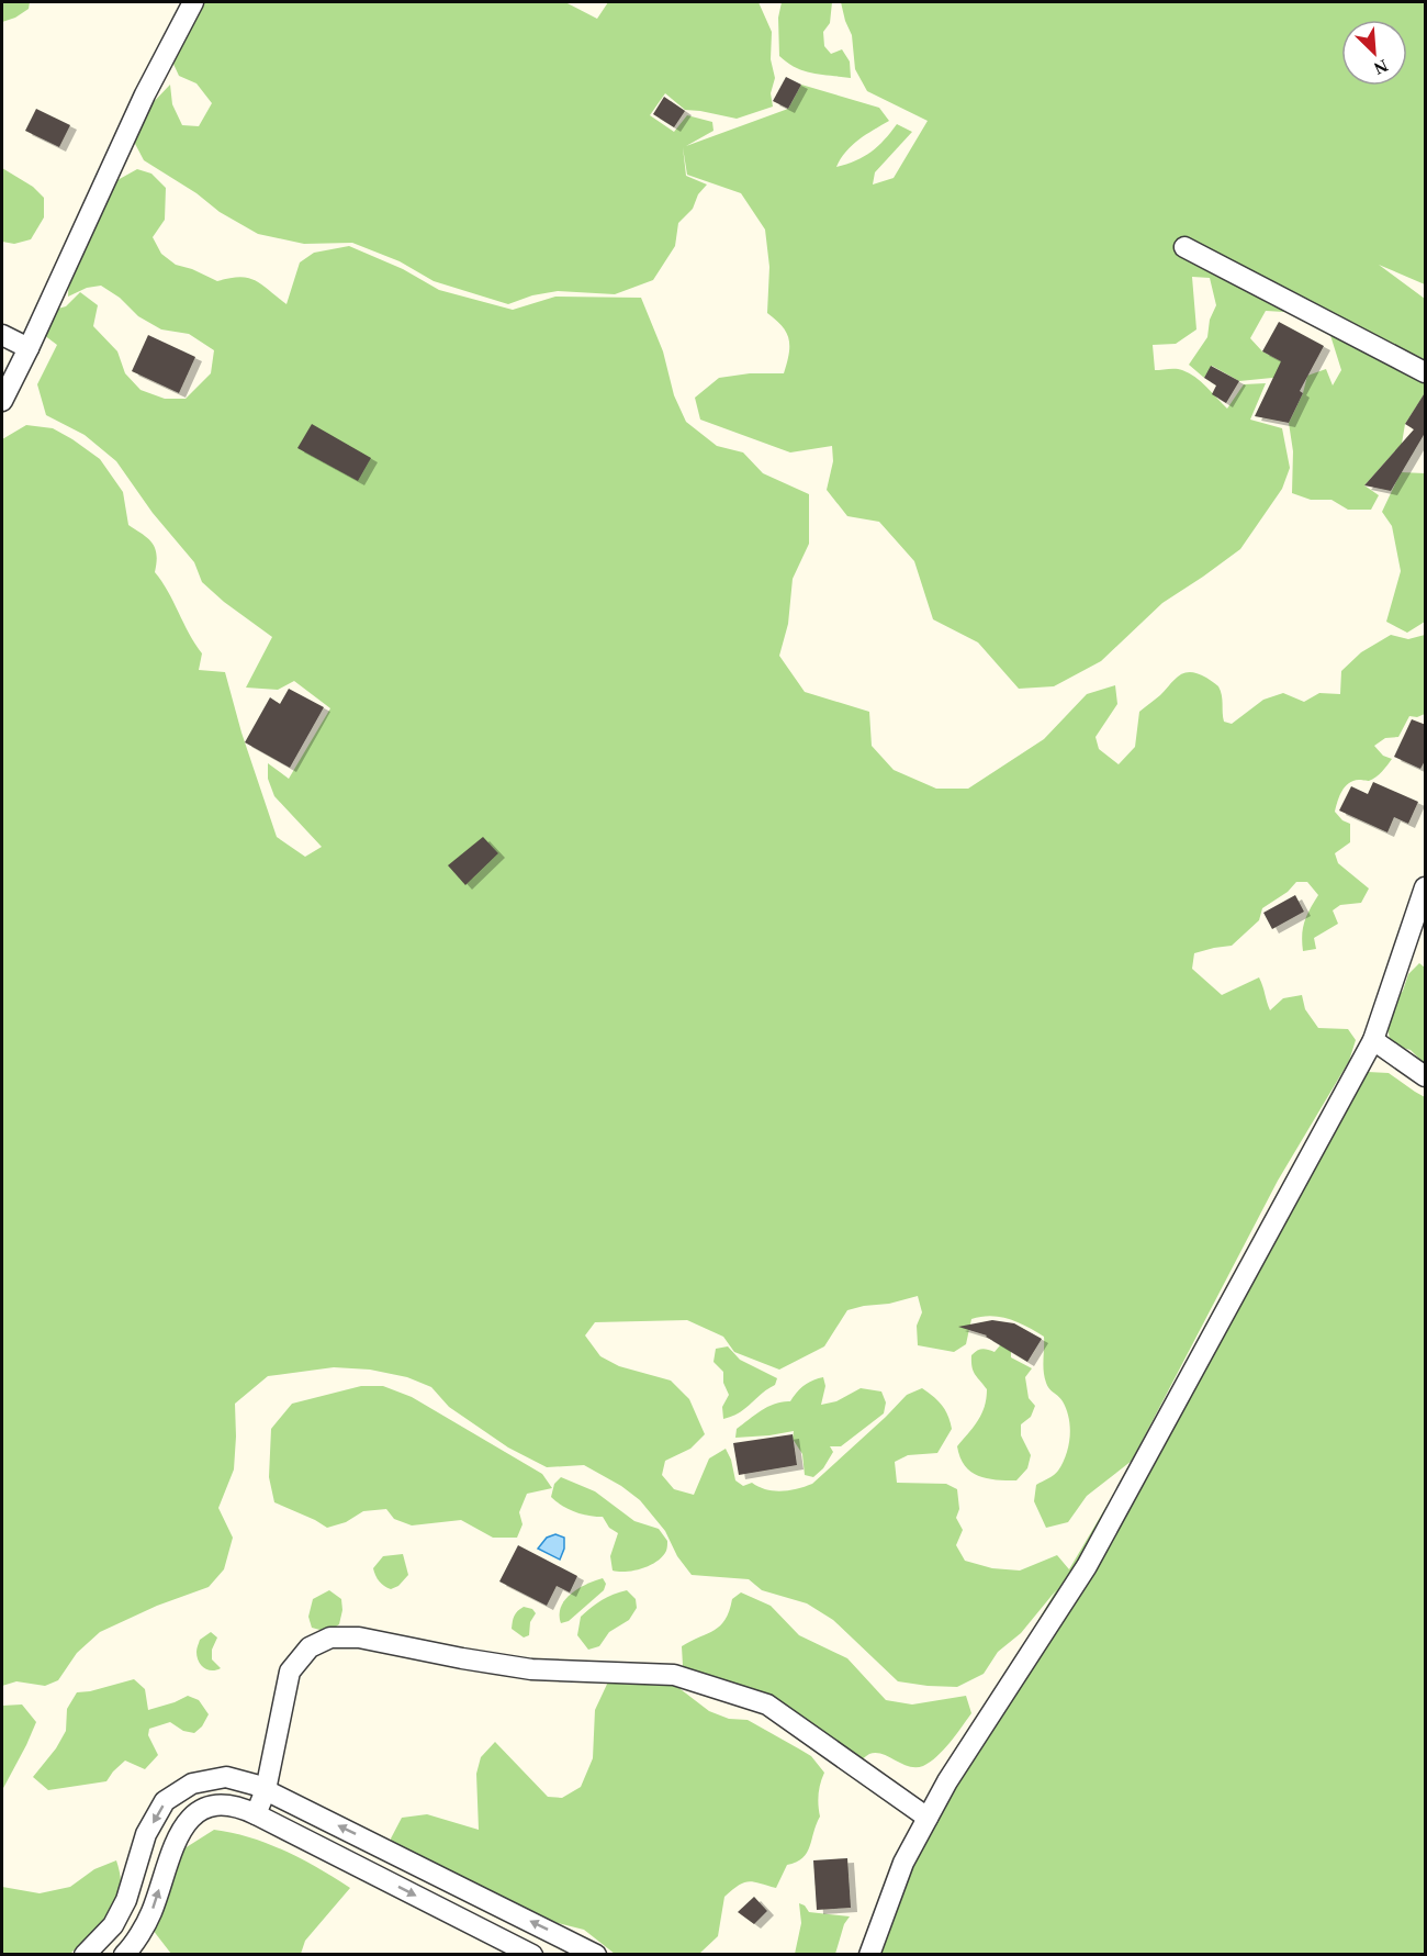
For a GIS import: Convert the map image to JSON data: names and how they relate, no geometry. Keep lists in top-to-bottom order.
{
  "north": "bottom right"
}
